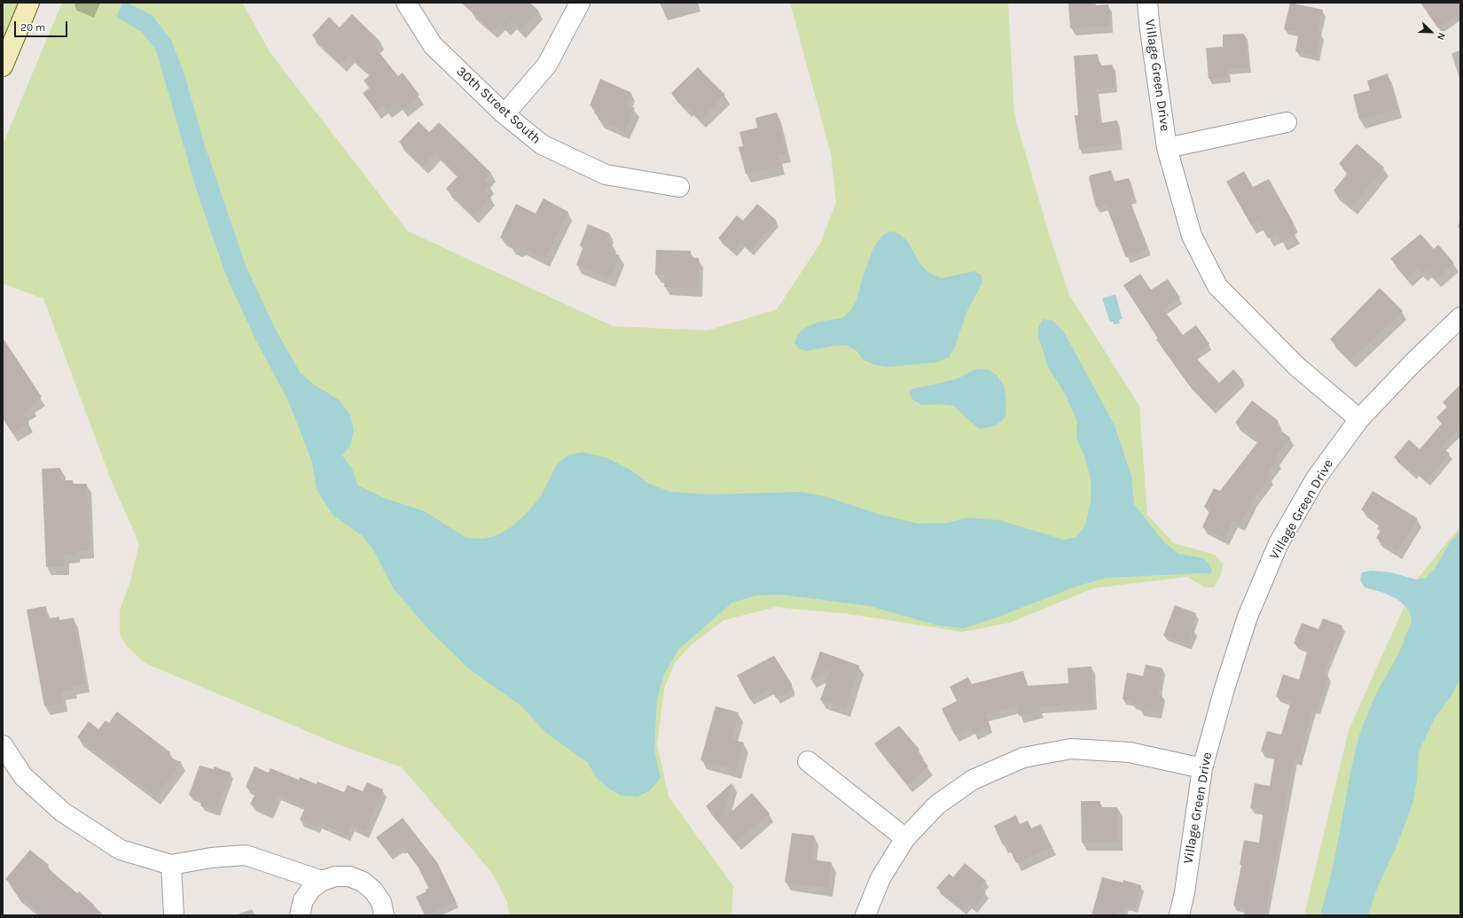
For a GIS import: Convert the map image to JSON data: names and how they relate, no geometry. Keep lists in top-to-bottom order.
{
  "streets": {
    "street": ["Village Green Drive", "30th Street South"]
  },
  "scale_bar": "20 m",
  "north": "bottom right"
}
